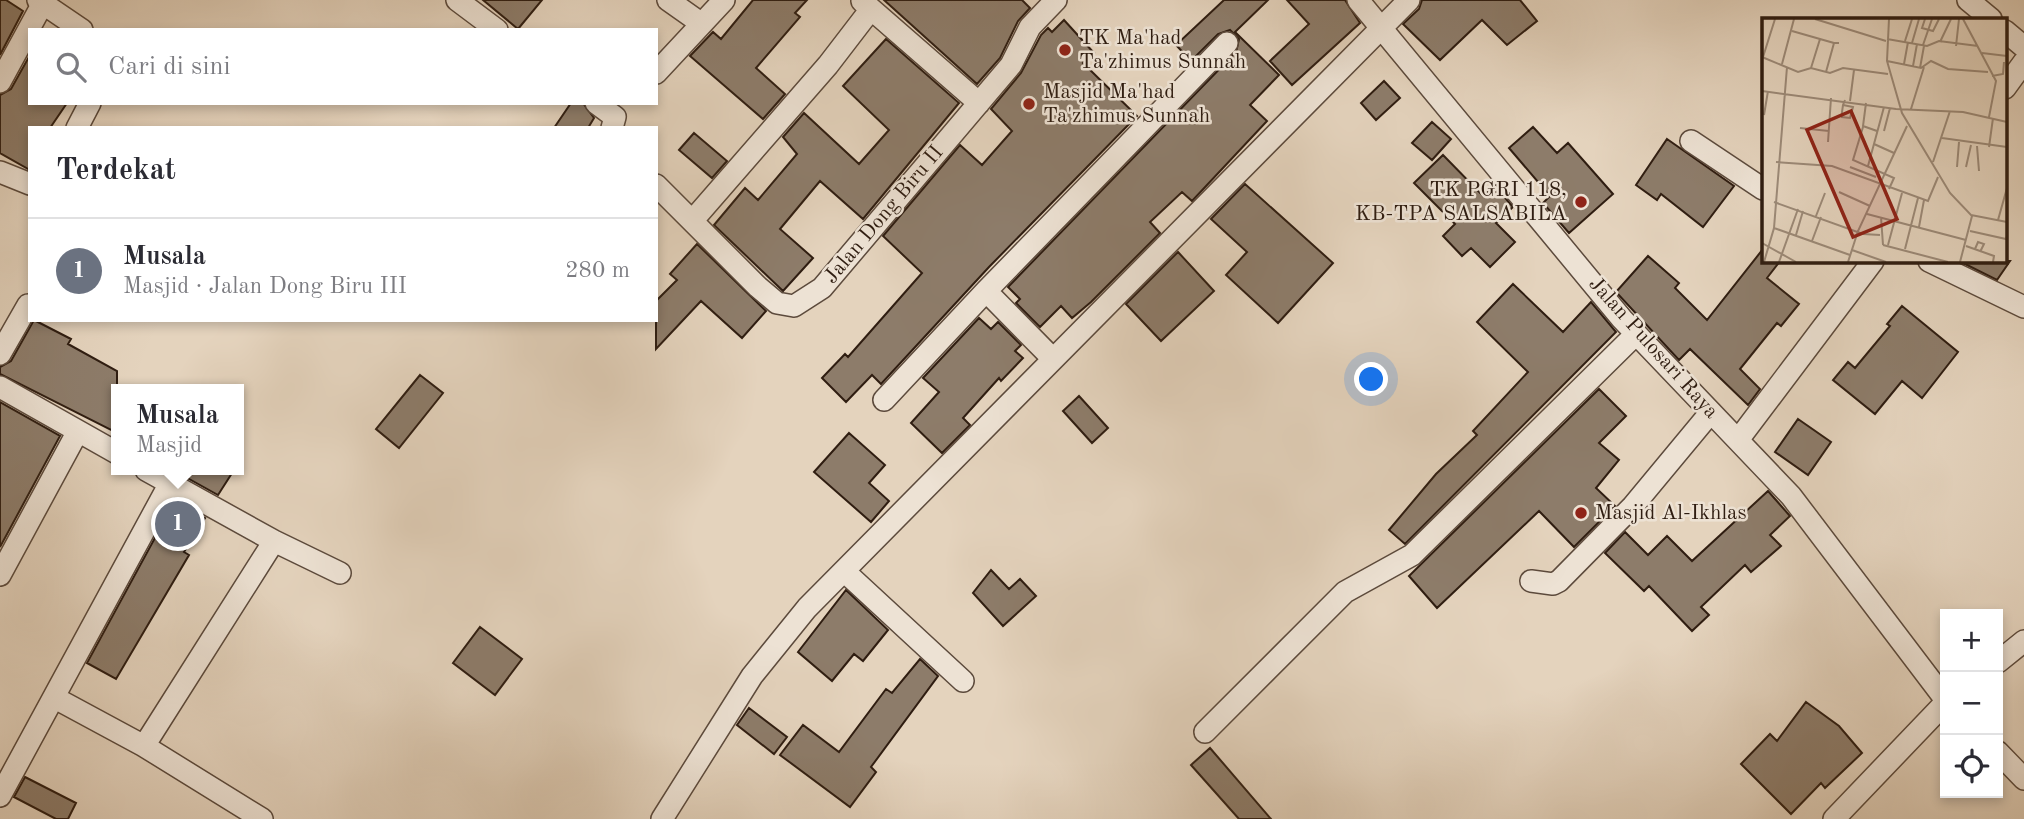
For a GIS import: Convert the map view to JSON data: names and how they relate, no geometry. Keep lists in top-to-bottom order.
{
  "streets": {
    "street": ["Jalan Dong Biru II", "Jalan Pulosari Raya"]
  },
  "places": [
    "TK Ma'had Ta'zhimus Sunnah",
    "Masjid Ma'had Ta'zhimus Sunnah",
    "TK PGRI 118, KB-TPA SALSABILA",
    "Masjid Al-Ikhlas"
  ],
  "page": {
    "search": "Cari di sini",
    "heading": "Terdekat",
    "list": [
      {
        "mark": "1",
        "name": "Musala",
        "note": "Masjid · Jalan Dong Biru III",
        "value": "280 m"
      }
    ],
    "popup": ["Musala", "Masjid"],
    "pins": "1",
    "map_buttons": ["+", "−"]
  }
}
